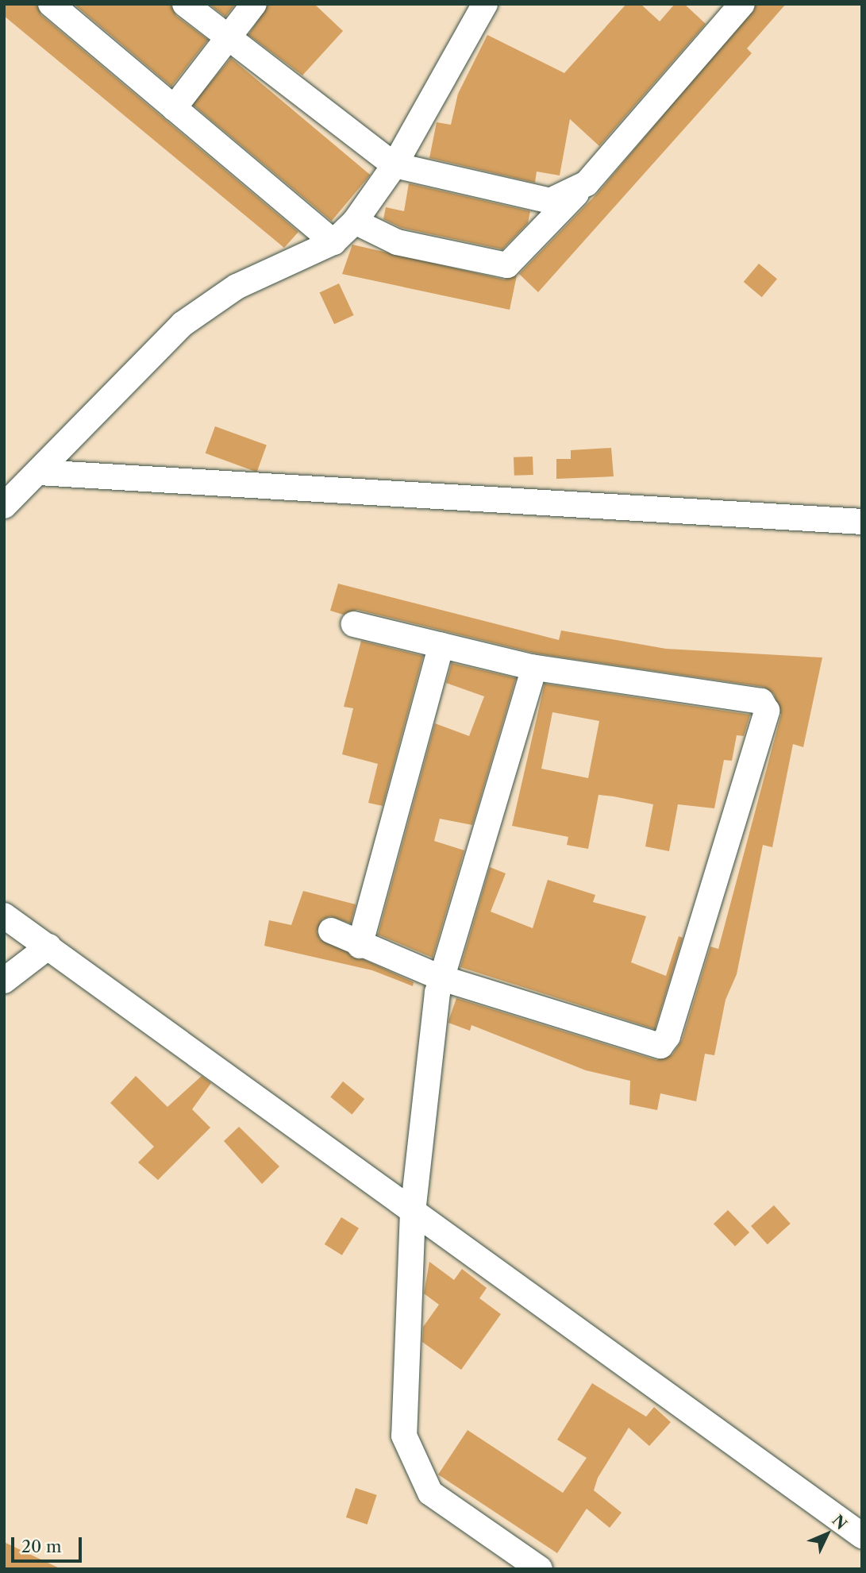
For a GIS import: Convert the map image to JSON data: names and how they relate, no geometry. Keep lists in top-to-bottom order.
{
  "scale_bar": "20 m",
  "north": "top right"
}
